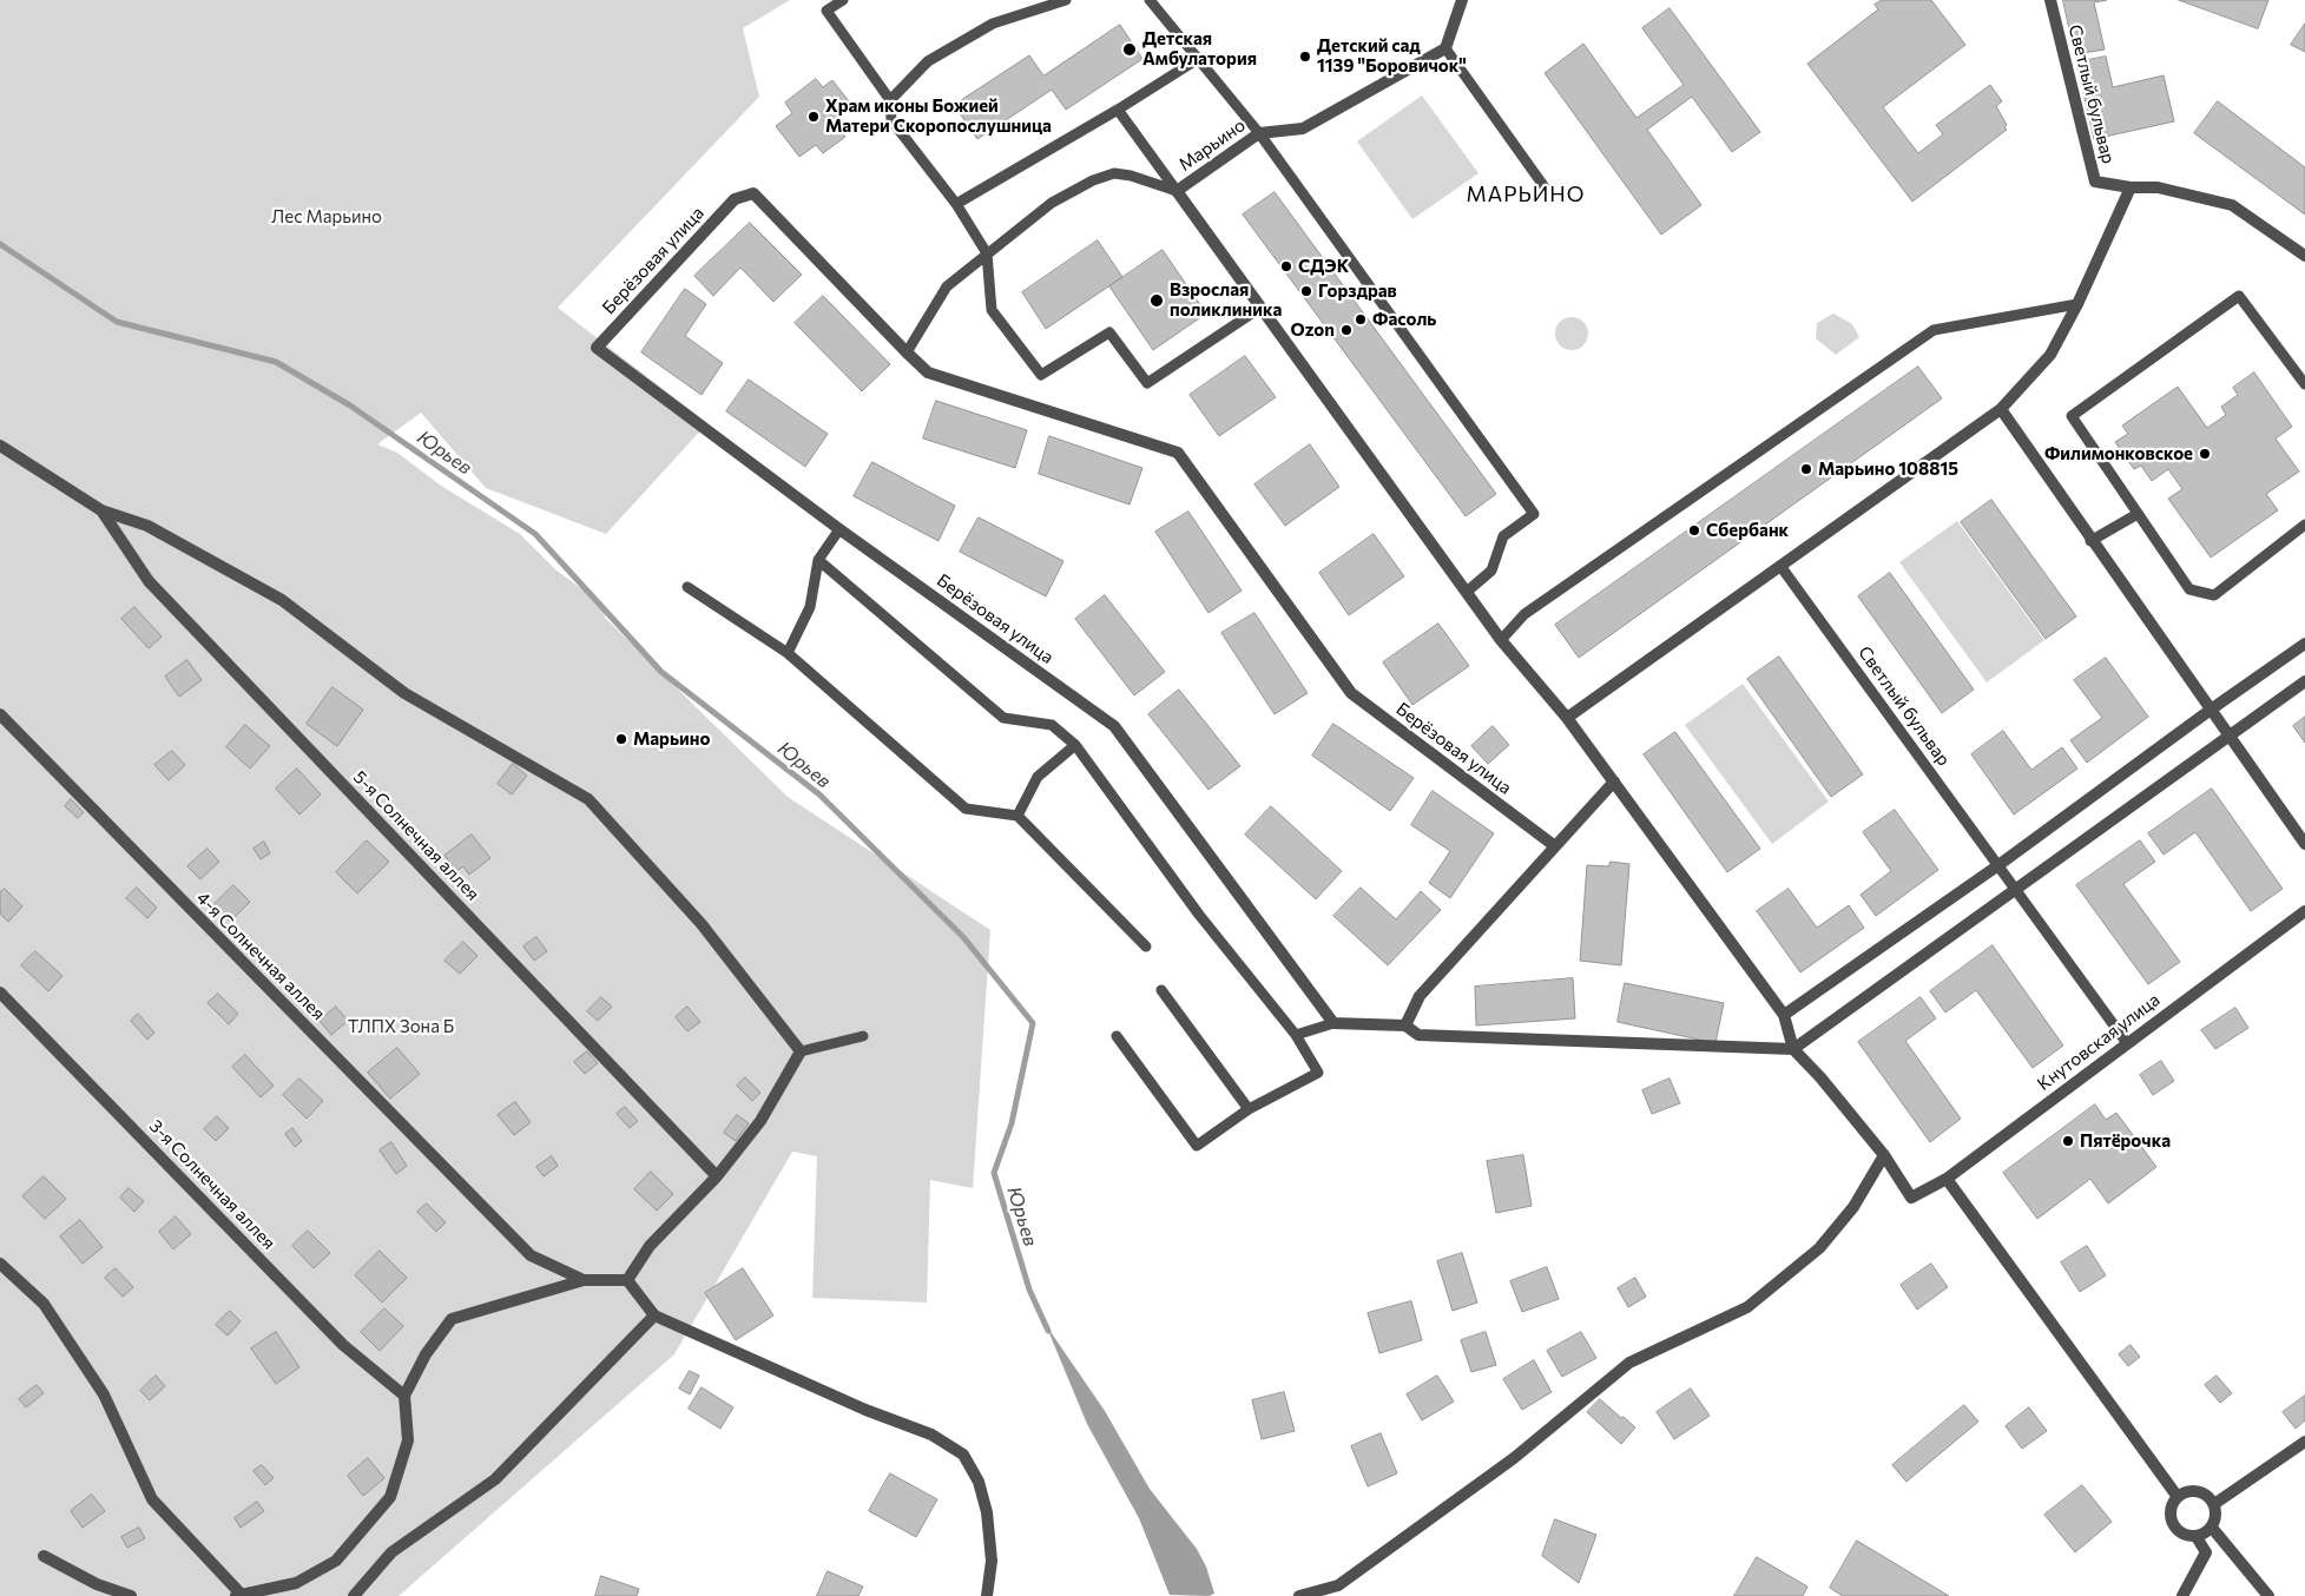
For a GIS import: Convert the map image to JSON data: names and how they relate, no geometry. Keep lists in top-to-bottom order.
{
  "streets": {
    "street": [
      "Светлый бульвар",
      "Марьино",
      "Берёзовая улица",
      "5-я Солнечная аллея",
      "4-я Солнечная аллея",
      "Кнутовская улица",
      "3-я Солнечная аллея"
    ]
  },
  "crossings": [
    ["Светлый бульвар", "Кнутовская улица"]
  ],
  "districts": ["МАРЬИНО"],
  "water": ["Юрьев"],
  "parks": ["Лес Марьино", "ТЛПХ Зона Б"],
  "places": [
    "Детская Амбулатория",
    "Детский сад 1139 \"Боровичок\"",
    "Храм иконы Божией Матери Скоропослушница",
    "СДЭК",
    "Горздрав",
    "Взрослая поликлиника",
    "Фасоль",
    "Ozon",
    "Филимонковское",
    "Марьино 108815",
    "Сбербанк",
    "Марьино",
    "Пятёрочка"
  ]
}
